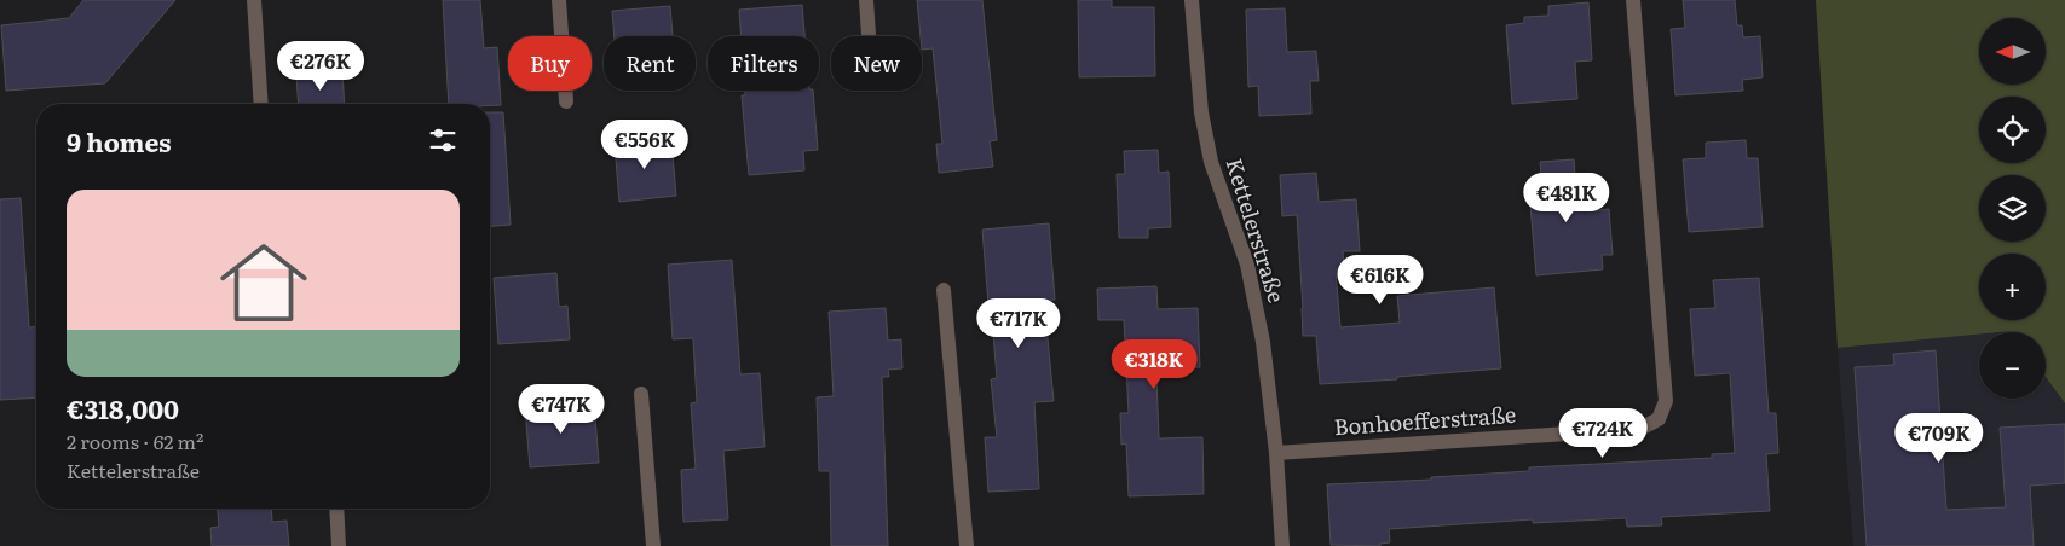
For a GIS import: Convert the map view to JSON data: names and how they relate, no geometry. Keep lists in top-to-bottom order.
{
  "streets": {
    "street": ["Kettelerstraße", "Bonhoefferstraße"]
  },
  "crossings": [
    ["Kettelerstraße", "Bonhoefferstraße"]
  ],
  "north": "left",
  "page": {
    "map_buttons": ["+", "−"],
    "chip": [
      "Buy",
      "Rent",
      "Filters",
      "New"
    ],
    "price": [
      "€276K",
      "€556K",
      "€481K",
      "€616K",
      "€717K",
      "€318K",
      "€747K",
      "€724K",
      "€709K"
    ],
    "heading": "9 homes",
    "list": [
      {
        "name": "€318,000",
        "note": "2 rooms · 62 m² · Kettelerstraße"
      }
    ]
  }
}
